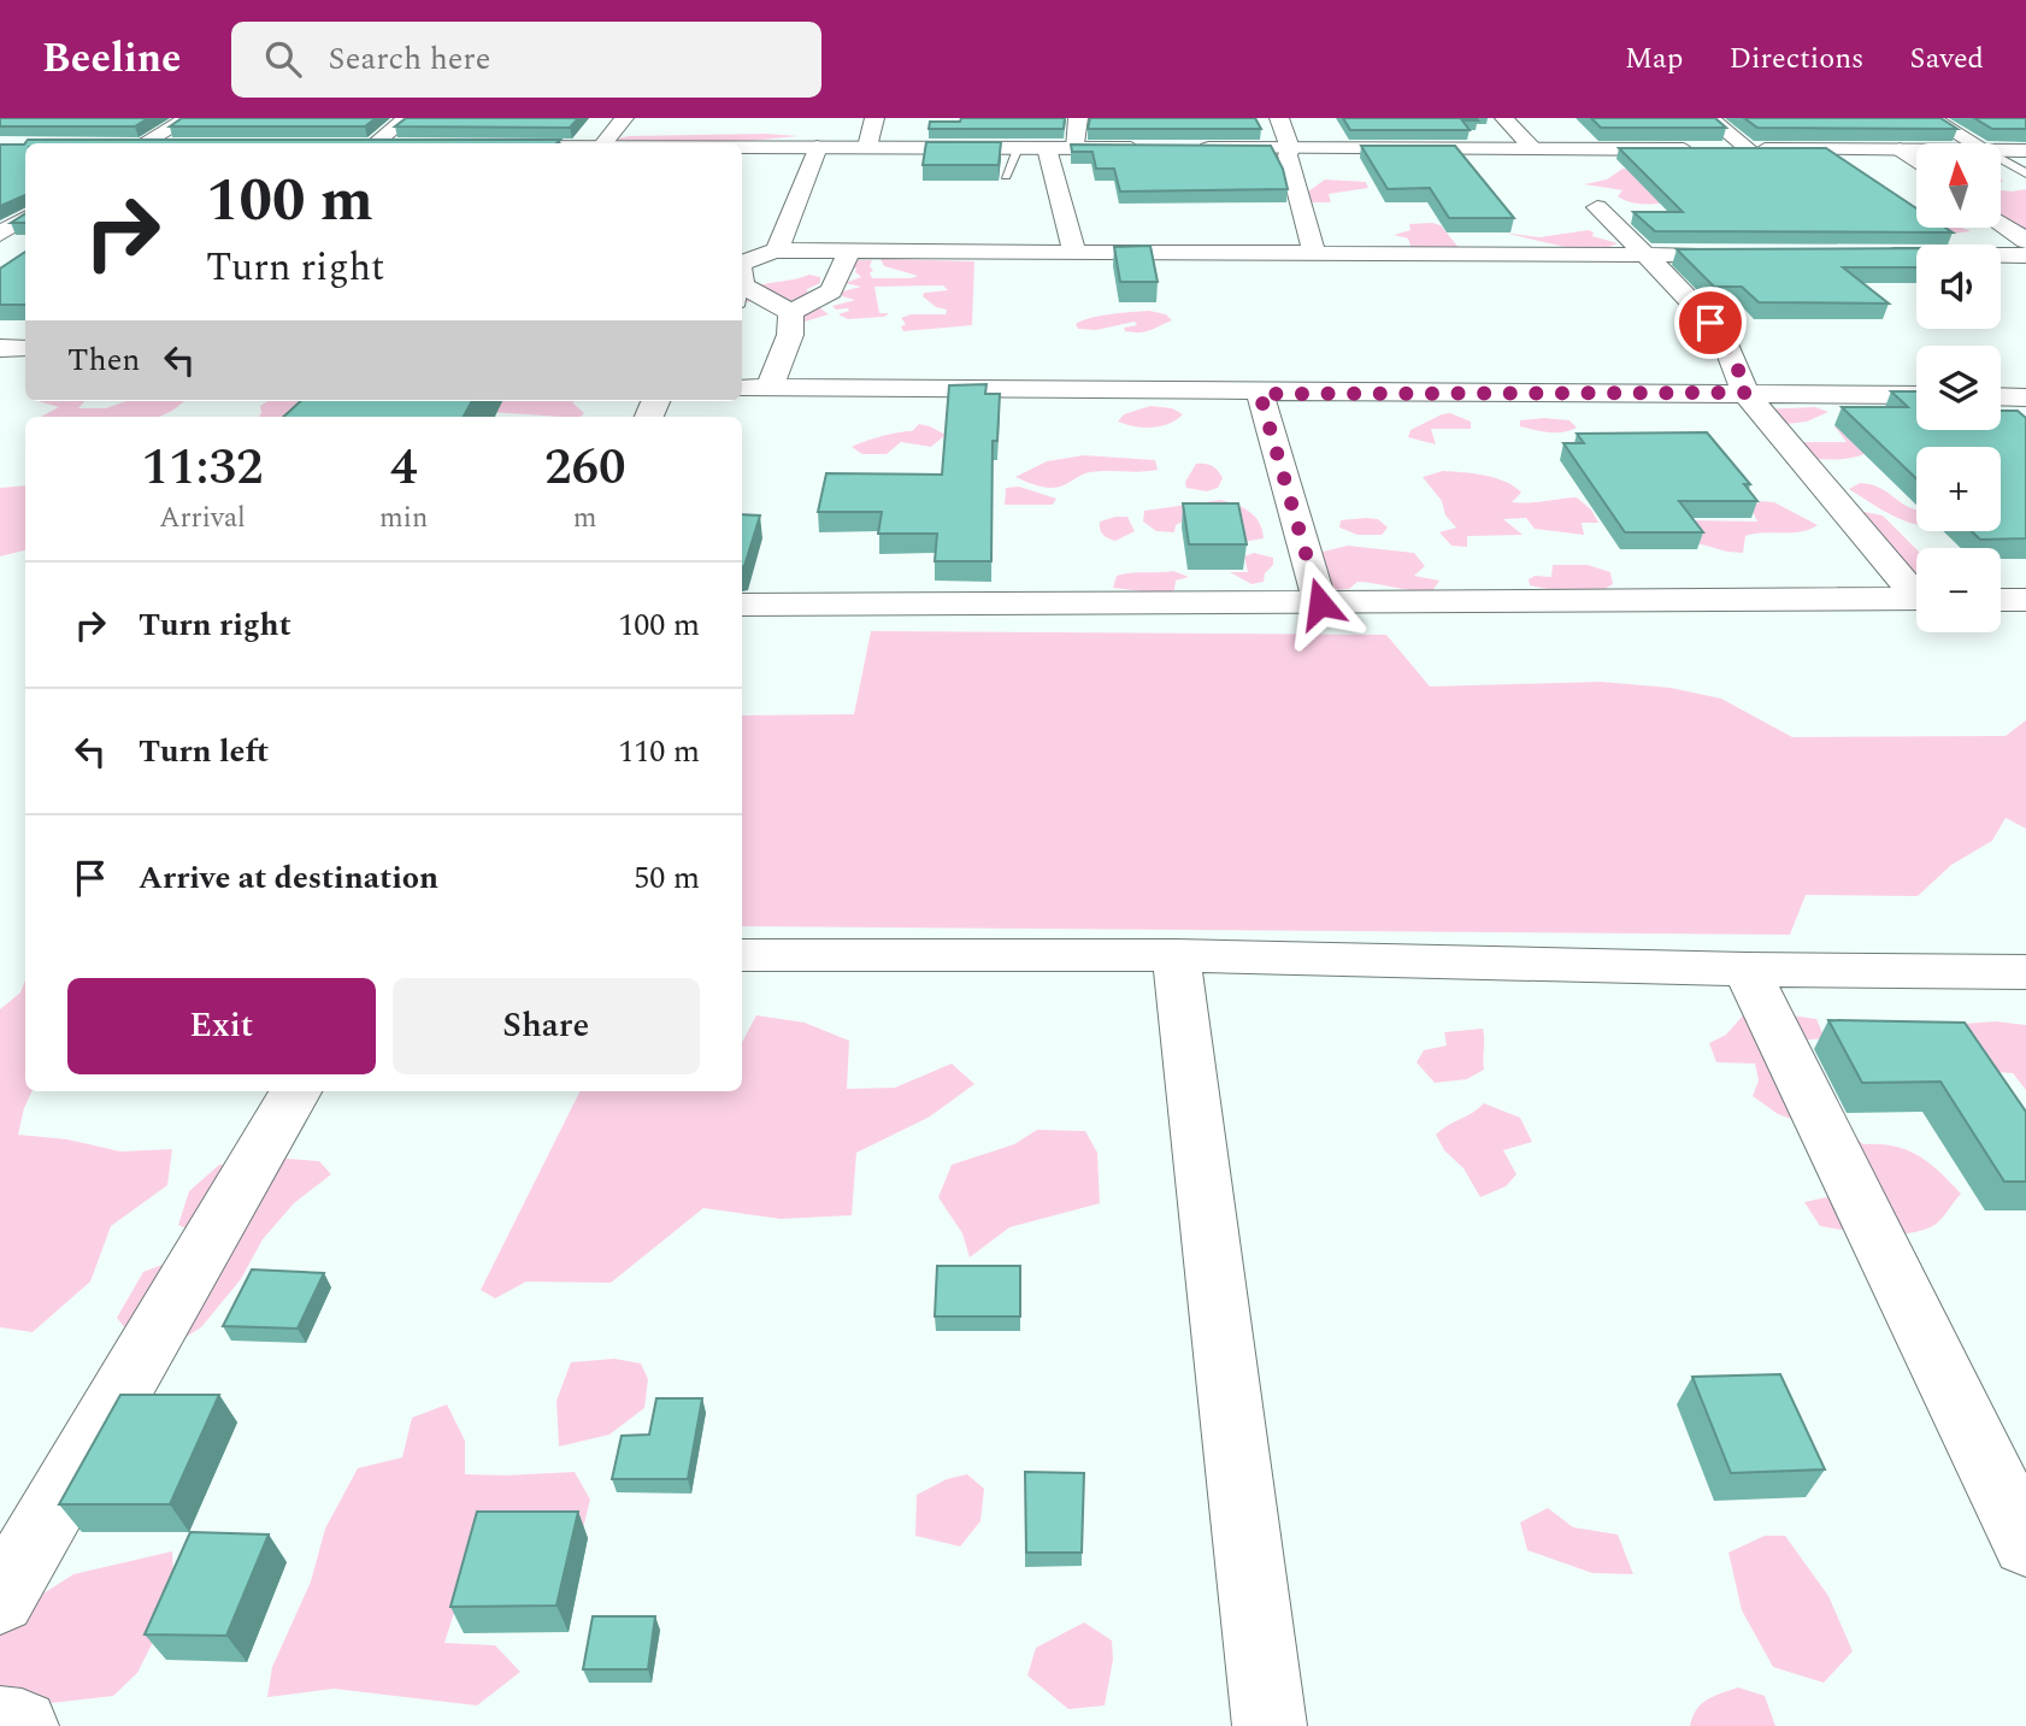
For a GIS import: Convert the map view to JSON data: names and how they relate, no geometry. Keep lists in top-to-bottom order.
{
  "north": "top",
  "page": {
    "header": "Beeline",
    "search": "Search here",
    "nav": ["Map", "Directions", "Saved"],
    "map_buttons": ["+", "−"],
    "turn": ["100 m", "Turn right"],
    "then": "Then",
    "eta": [
      "11:32",
      "Arrival",
      "4",
      "min",
      "260",
      "m"
    ],
    "list": [
      {
        "name": "Turn right",
        "value": "100 m"
      },
      {
        "name": "Turn left",
        "value": "110 m"
      },
      {
        "name": "Arrive at destination",
        "value": "50 m"
      }
    ],
    "buttons": ["Exit", "Share"]
  }
}
